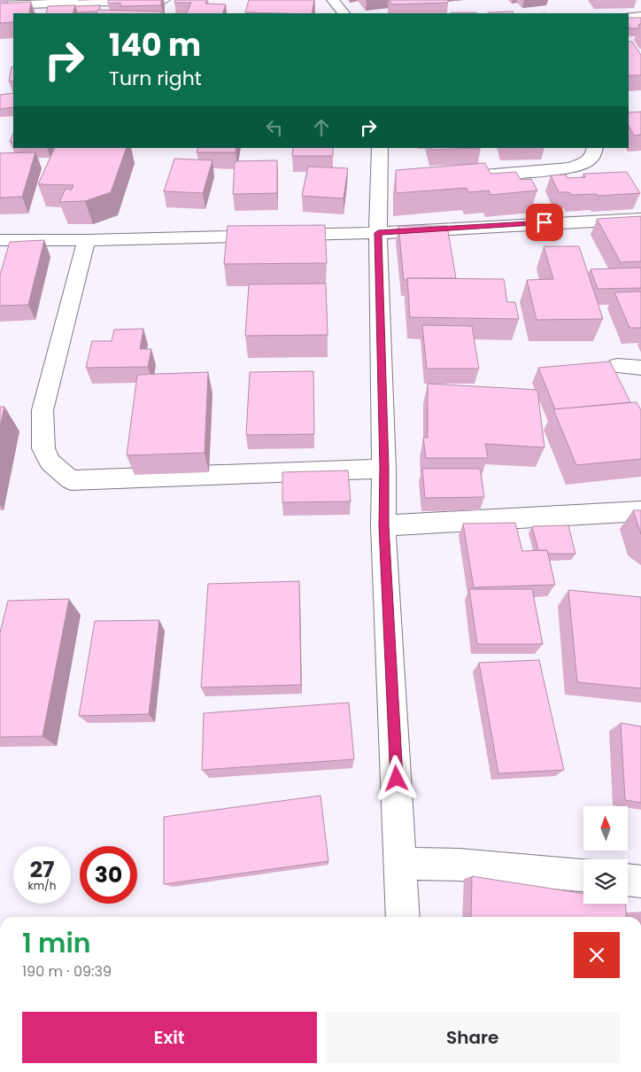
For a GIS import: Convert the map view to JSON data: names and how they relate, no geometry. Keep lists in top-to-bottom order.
{
  "north": "top",
  "page": {
    "turn": ["140 m", "Turn right"],
    "speed": "27 km/h",
    "limit": "30",
    "heading": ["1 min", "190 m · 09:39"],
    "buttons": ["Exit", "Share"]
  }
}
